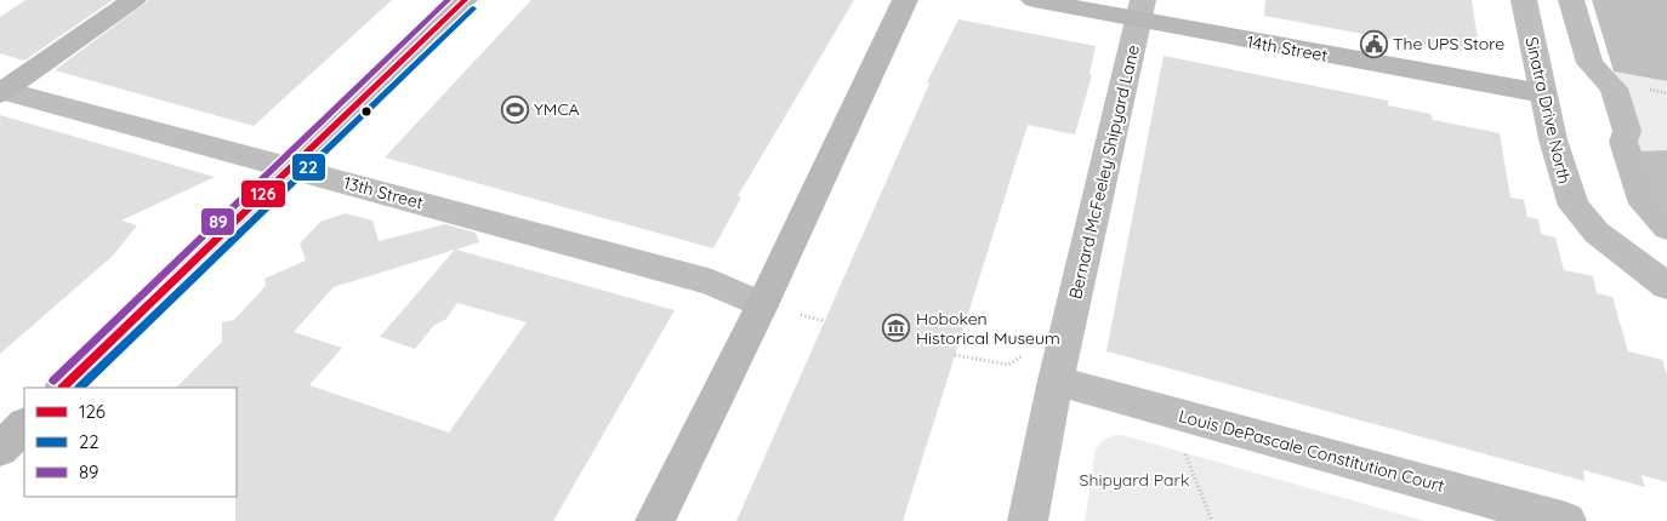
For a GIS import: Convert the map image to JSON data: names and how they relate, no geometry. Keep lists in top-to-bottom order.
{
  "streets": {
    "street": [
      "14th Street",
      "Sinatra Drive North",
      "Bernard McFeeley Shipyard Lane",
      "13th Street",
      "Louis DePascale Constitution Court"
    ]
  },
  "crossings": [
    ["14th Street", "Sinatra Drive North"],
    ["14th Street", "Bernard McFeeley Shipyard Lane"],
    ["Bernard McFeeley Shipyard Lane", "Louis DePascale Constitution Court"]
  ],
  "parks": ["Shipyard Park"],
  "places": {
    "public building": ["The UPS Store"],
    "sports": ["YMCA"],
    "museum": ["Hoboken Historical Museum"]
  },
  "lines": ["transit line 126", "transit line 89", "transit line 22"],
  "legend": ["126", "22", "89"]
}
